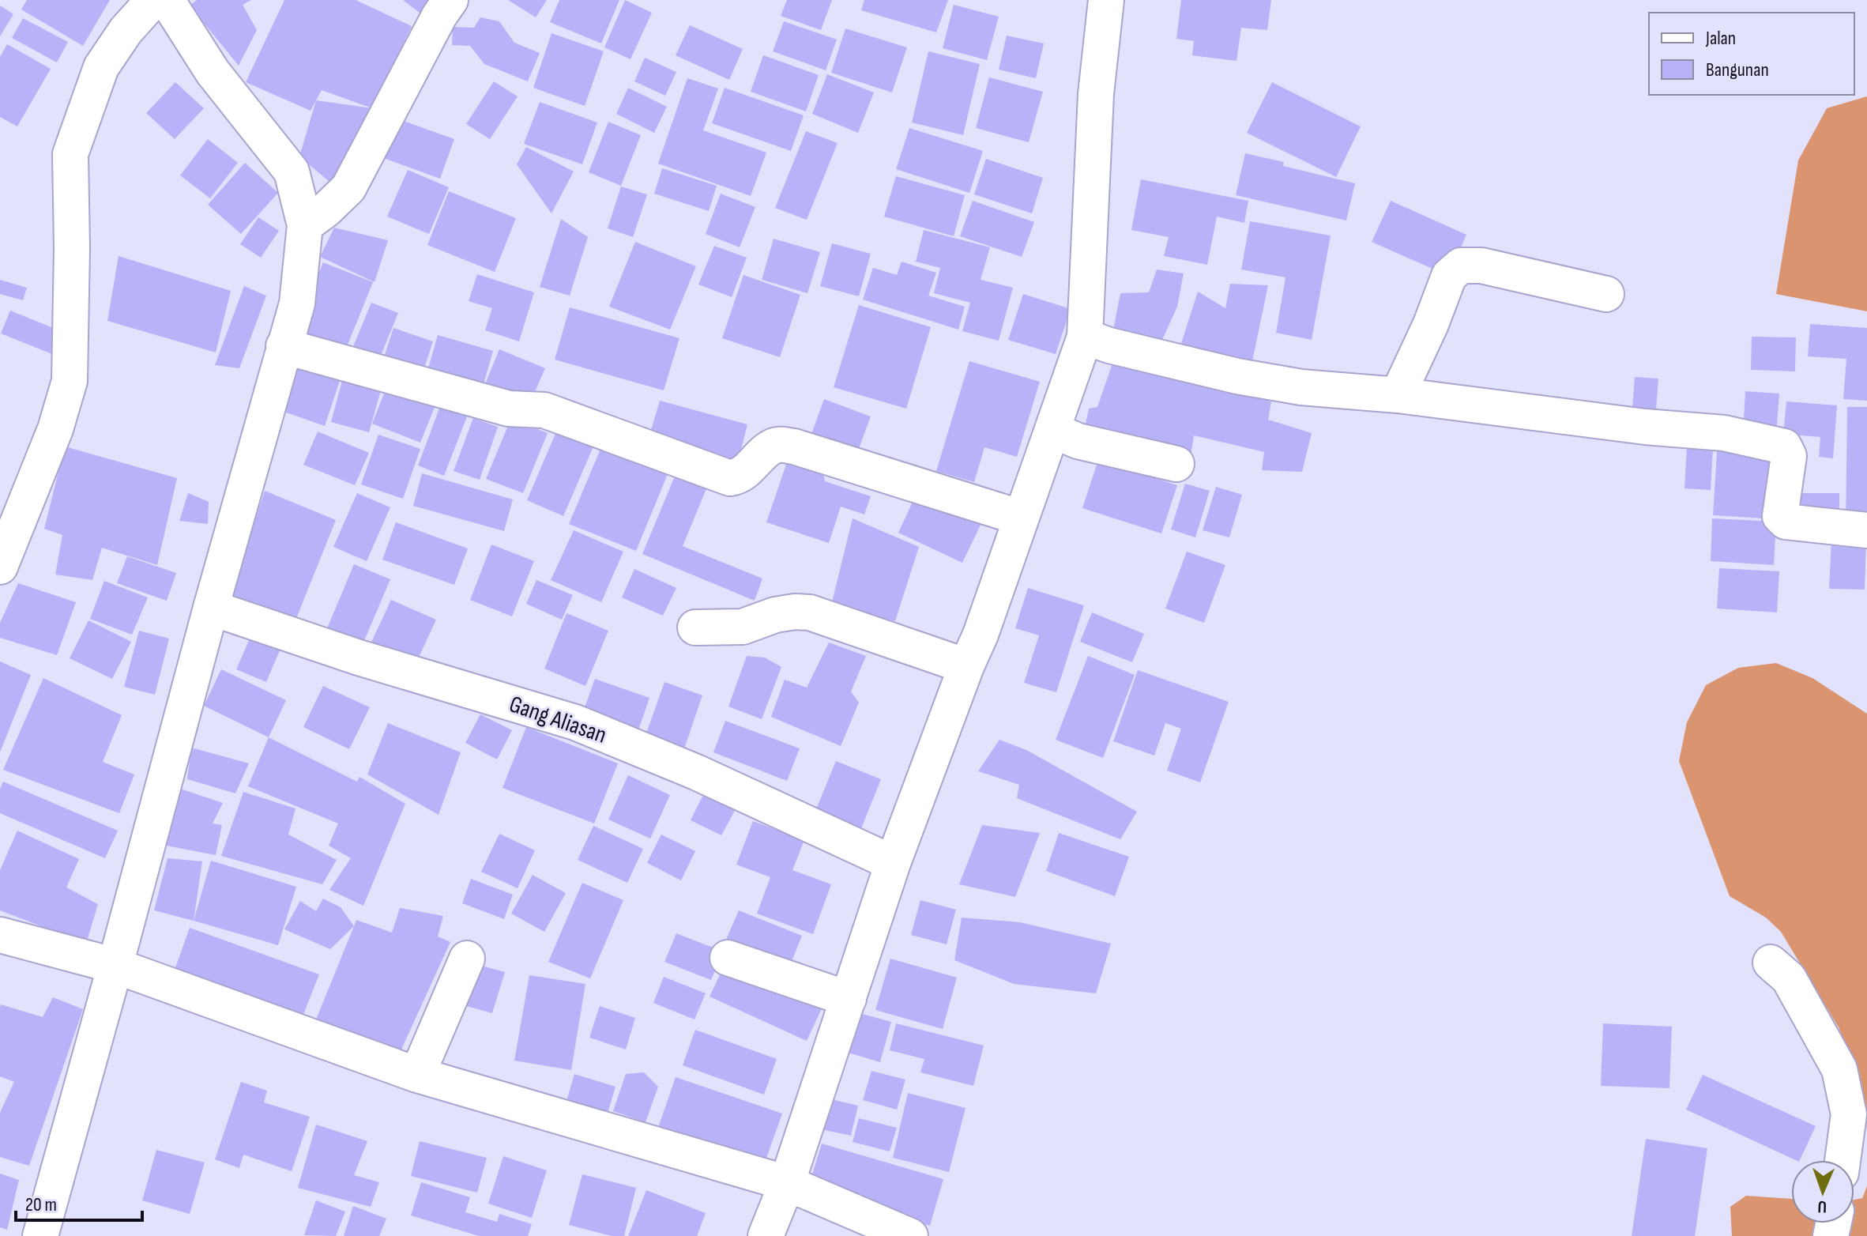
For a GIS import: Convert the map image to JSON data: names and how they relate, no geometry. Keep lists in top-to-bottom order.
{
  "streets": {
    "street": ["Gang Aliasan"]
  },
  "legend": ["Jalan", "Bangunan"],
  "scale_bar": "20 m",
  "north": "bottom"
}
